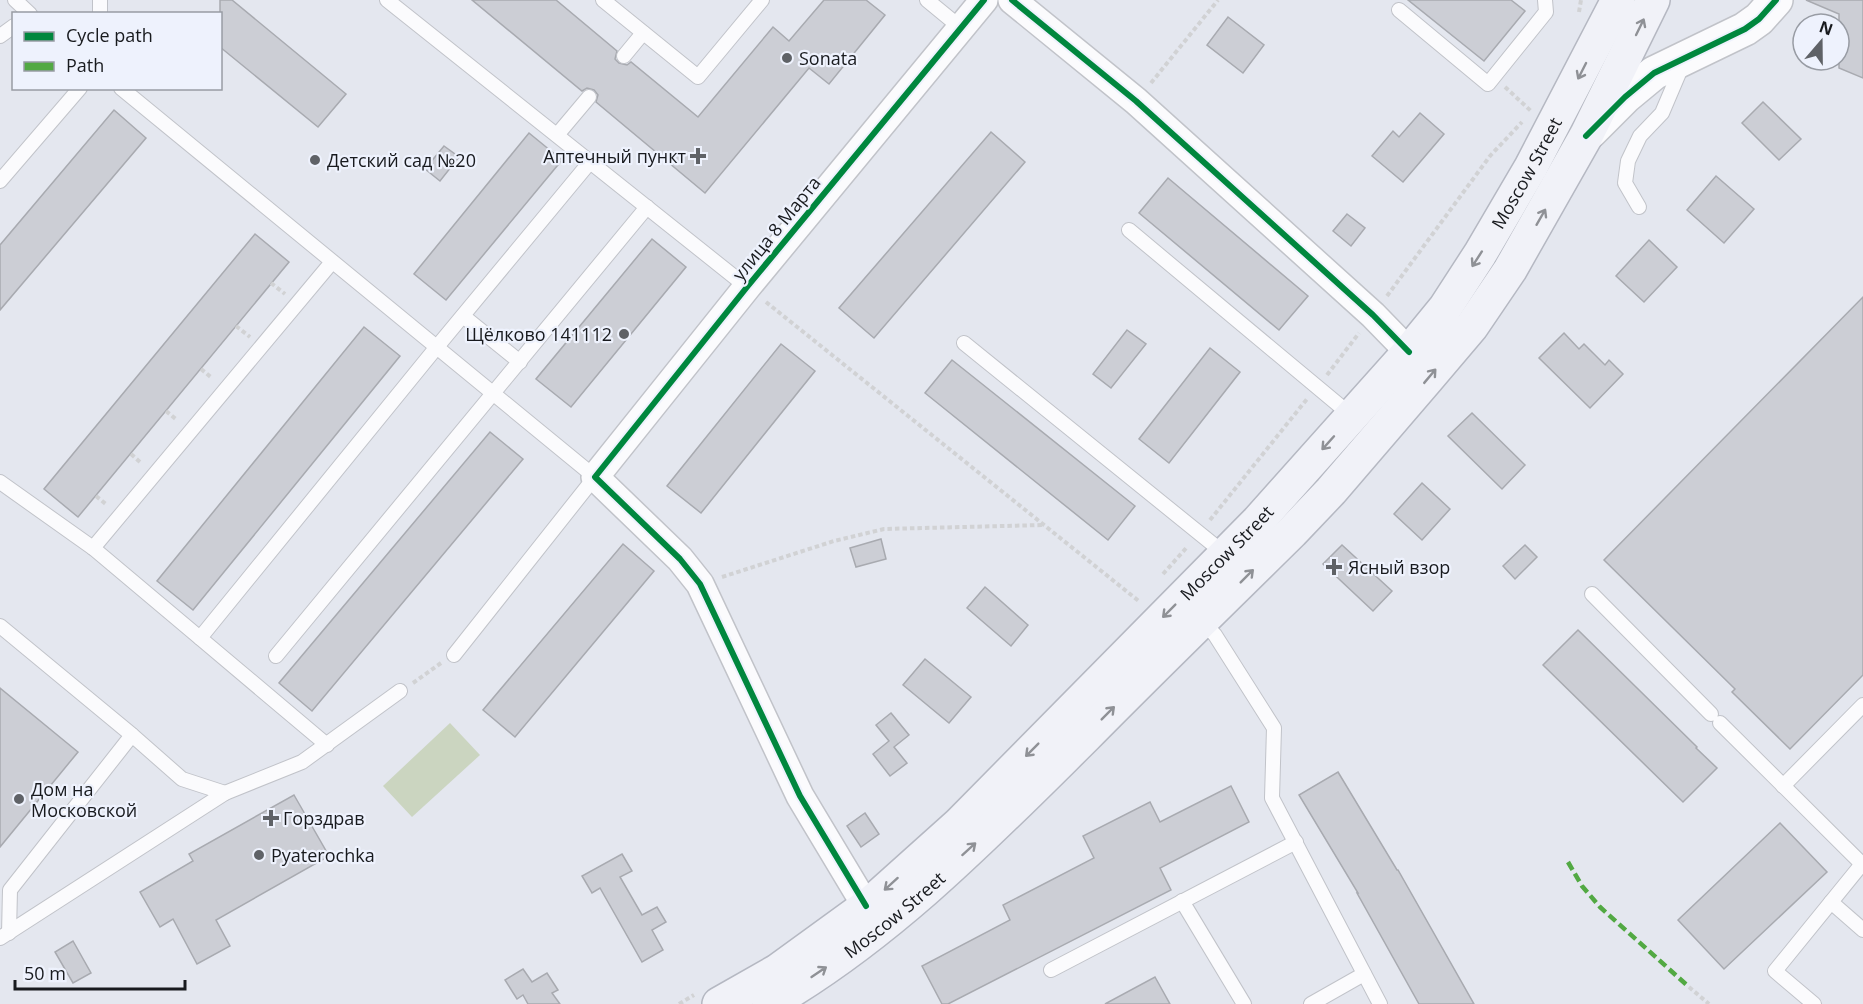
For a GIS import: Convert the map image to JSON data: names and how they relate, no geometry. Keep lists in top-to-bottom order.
{
  "streets": {
    "main road": ["Moscow Street"],
    "street": ["улица 8 Марта"]
  },
  "places": {
    "other": [
      "Sonata",
      "Детский сад №20",
      "Щёлково 141112",
      "Дом на Московской",
      "Pyaterochka"
    ],
    "health": ["Аптечный пункт", "Ясный взор", "Горздрав"]
  },
  "legend": ["Cycle path", "Path"],
  "scale_bar": "50 m",
  "north": "top"
}
